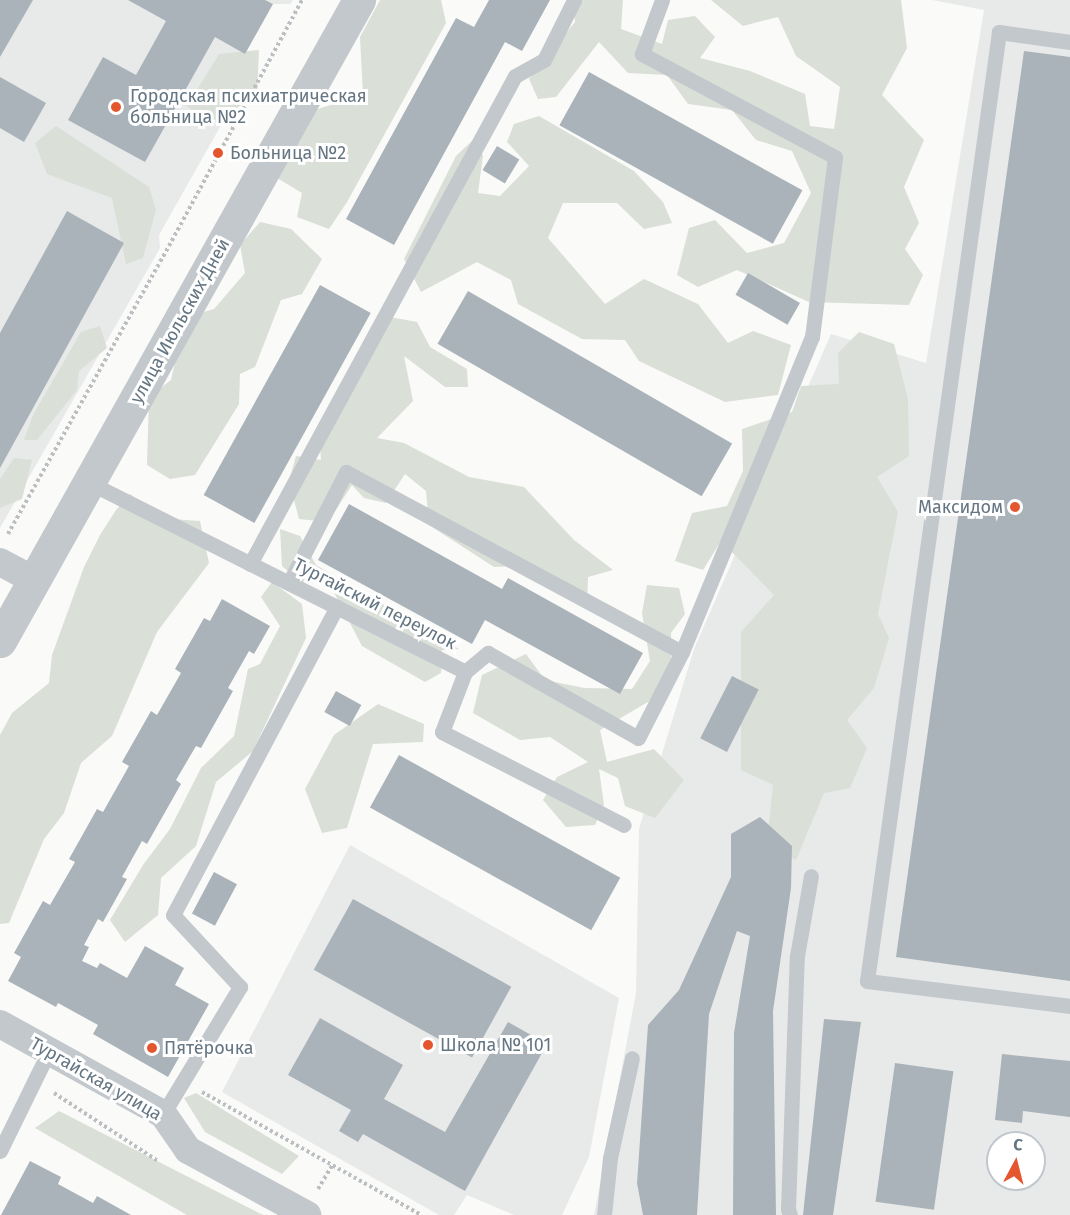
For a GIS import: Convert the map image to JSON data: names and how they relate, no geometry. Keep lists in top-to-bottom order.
{
  "streets": {
    "street": ["улица Июльских Дней", "Тургайская улица"],
    "lane": ["Тургайский переулок"]
  },
  "crossings": [
    ["улица Июльских Дней", "Тургайский переулок"]
  ],
  "places": [
    "Городская психиатрическая больница №2",
    "Больница №2",
    "Максидом",
    "Школа № 101",
    "Пятёрочка"
  ],
  "north": "top"
}
